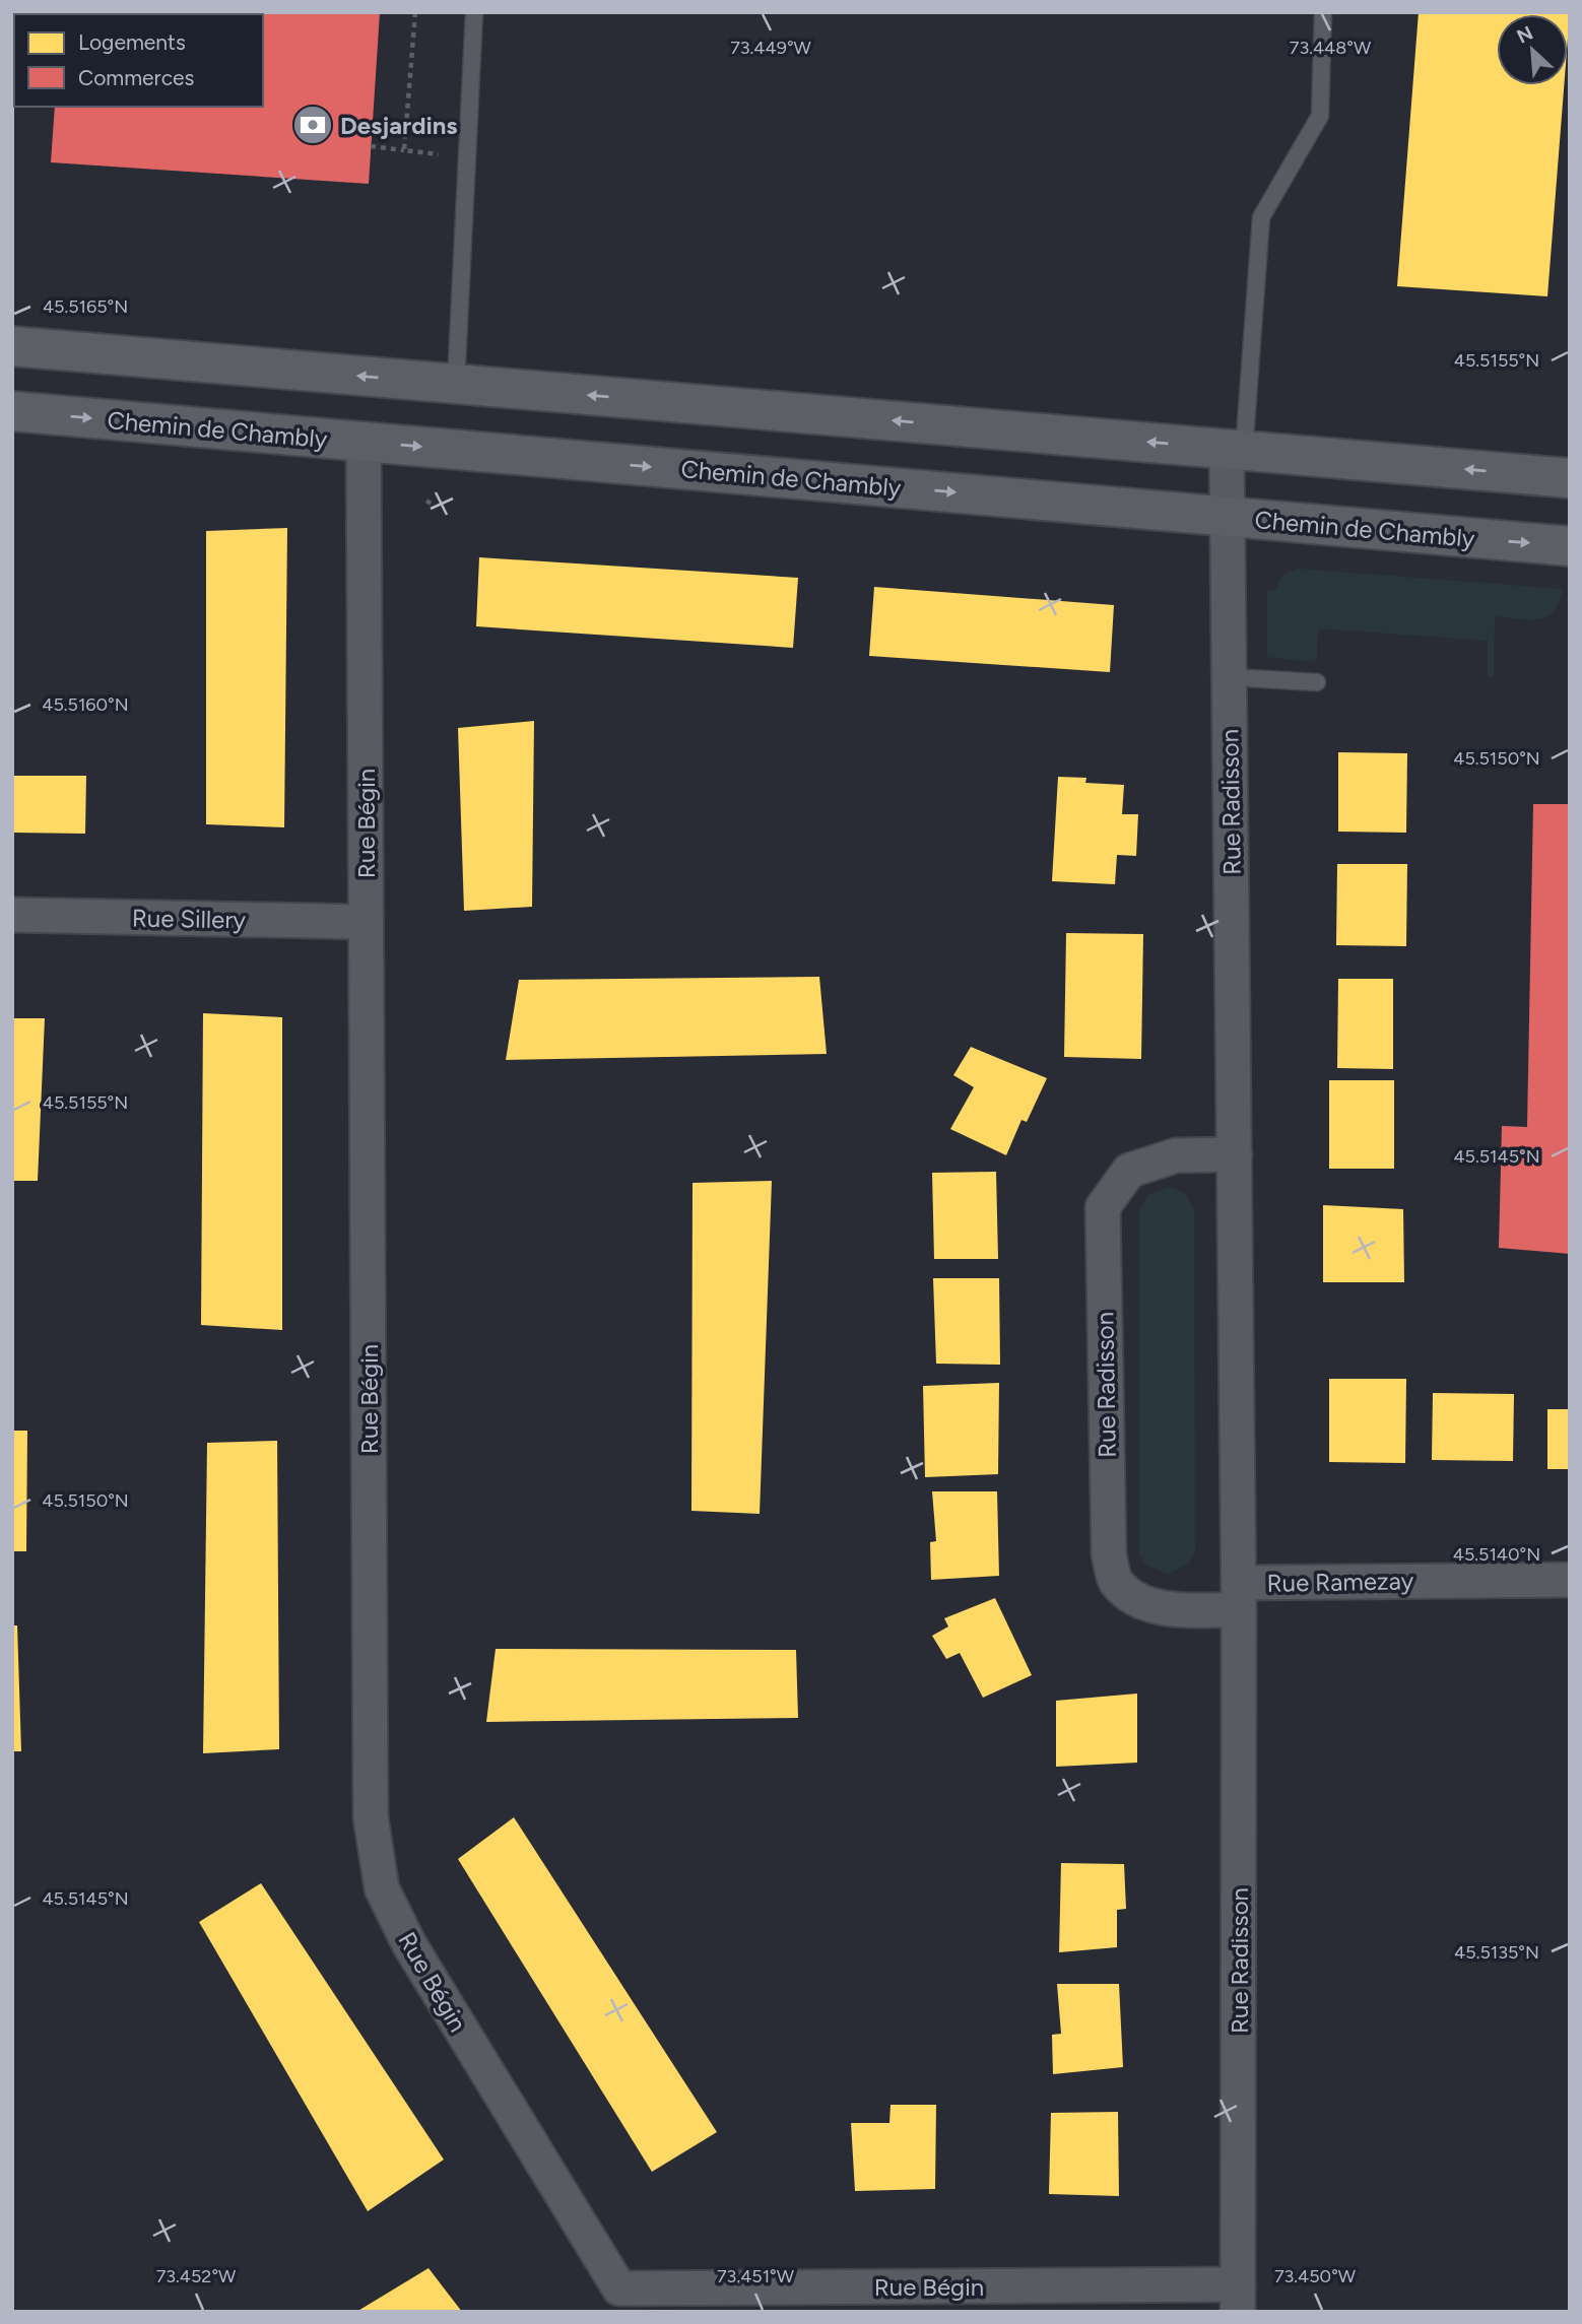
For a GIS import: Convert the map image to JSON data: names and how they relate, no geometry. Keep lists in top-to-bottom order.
{
  "streets": {
    "main road": ["Chemin de Chambly"],
    "street": [
      "Rue Radisson",
      "Rue Bégin",
      "Rue Sillery",
      "Rue Ramezay"
    ]
  },
  "crossings": [
    ["Chemin de Chambly", "Rue Radisson"],
    ["Chemin de Chambly", "Rue Bégin"],
    ["Rue Radisson", "Rue Bégin"],
    ["Rue Radisson", "Rue Ramezay"],
    ["Rue Bégin", "Rue Sillery"]
  ],
  "places": {
    "bank": ["Desjardins"]
  },
  "legend": ["Logements", "Commerces"],
  "north": "top left",
  "coordinates": [
    "73.449°W",
    "73.448°W",
    "45.5165°N",
    "45.5155°N",
    "45.5160°N",
    "45.5150°N",
    "45.5145°N",
    "45.5140°N",
    "45.5135°N",
    "73.452°W",
    "73.451°W",
    "73.450°W"
  ]
}
